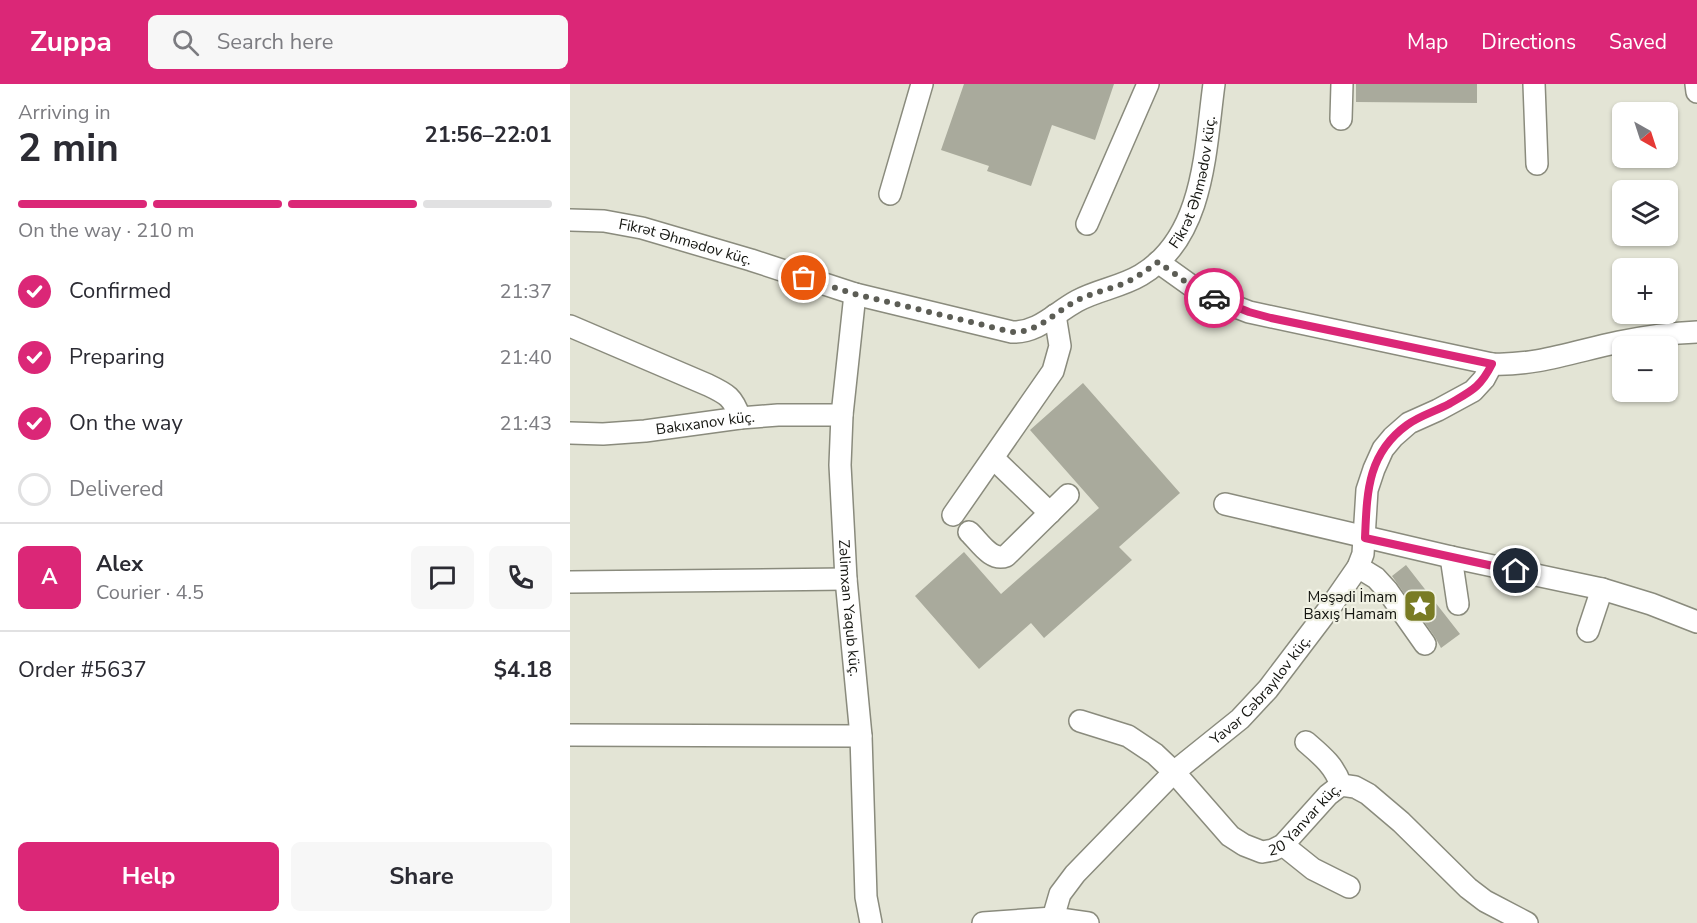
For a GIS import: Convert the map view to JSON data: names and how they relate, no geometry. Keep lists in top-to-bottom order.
{
  "streets": {
    "street": [
      "Fikrət Əhmədov küç.",
      "Bakıxanov küç.",
      "Zəlimxan Yaqub küç.",
      "Yavər Cəbrayılov küç.",
      "20 Yanvar küç."
    ]
  },
  "crossings": [
    ["Fikrət Əhmədov küç.", "Zəlimxan Yaqub küç."],
    ["Bakıxanov küç.", "Zəlimxan Yaqub küç."],
    ["Yavər Cəbrayılov küç.", "20 Yanvar küç."]
  ],
  "places": {
    "place": ["Məşədi İmam Baxış Hamam"]
  },
  "north": "bottom right",
  "page": {
    "header": "Zuppa",
    "search": "Search here",
    "nav": ["Map", "Directions", "Saved"],
    "heading": ["2 min", "Arriving in", "21:56–22:01"],
    "panel": [
      "Alex",
      "Courier · 4.5",
      "Order #5637",
      "$4.18"
    ],
    "map_buttons": ["+", "−"],
    "bar": "On the way · 210 m",
    "list": [
      ["Confirmed", "21:37"],
      ["Preparing", "21:40"],
      ["On the way", "21:43"],
      "Delivered"
    ],
    "round": "A",
    "buttons": ["Help", "Share"]
  }
}
